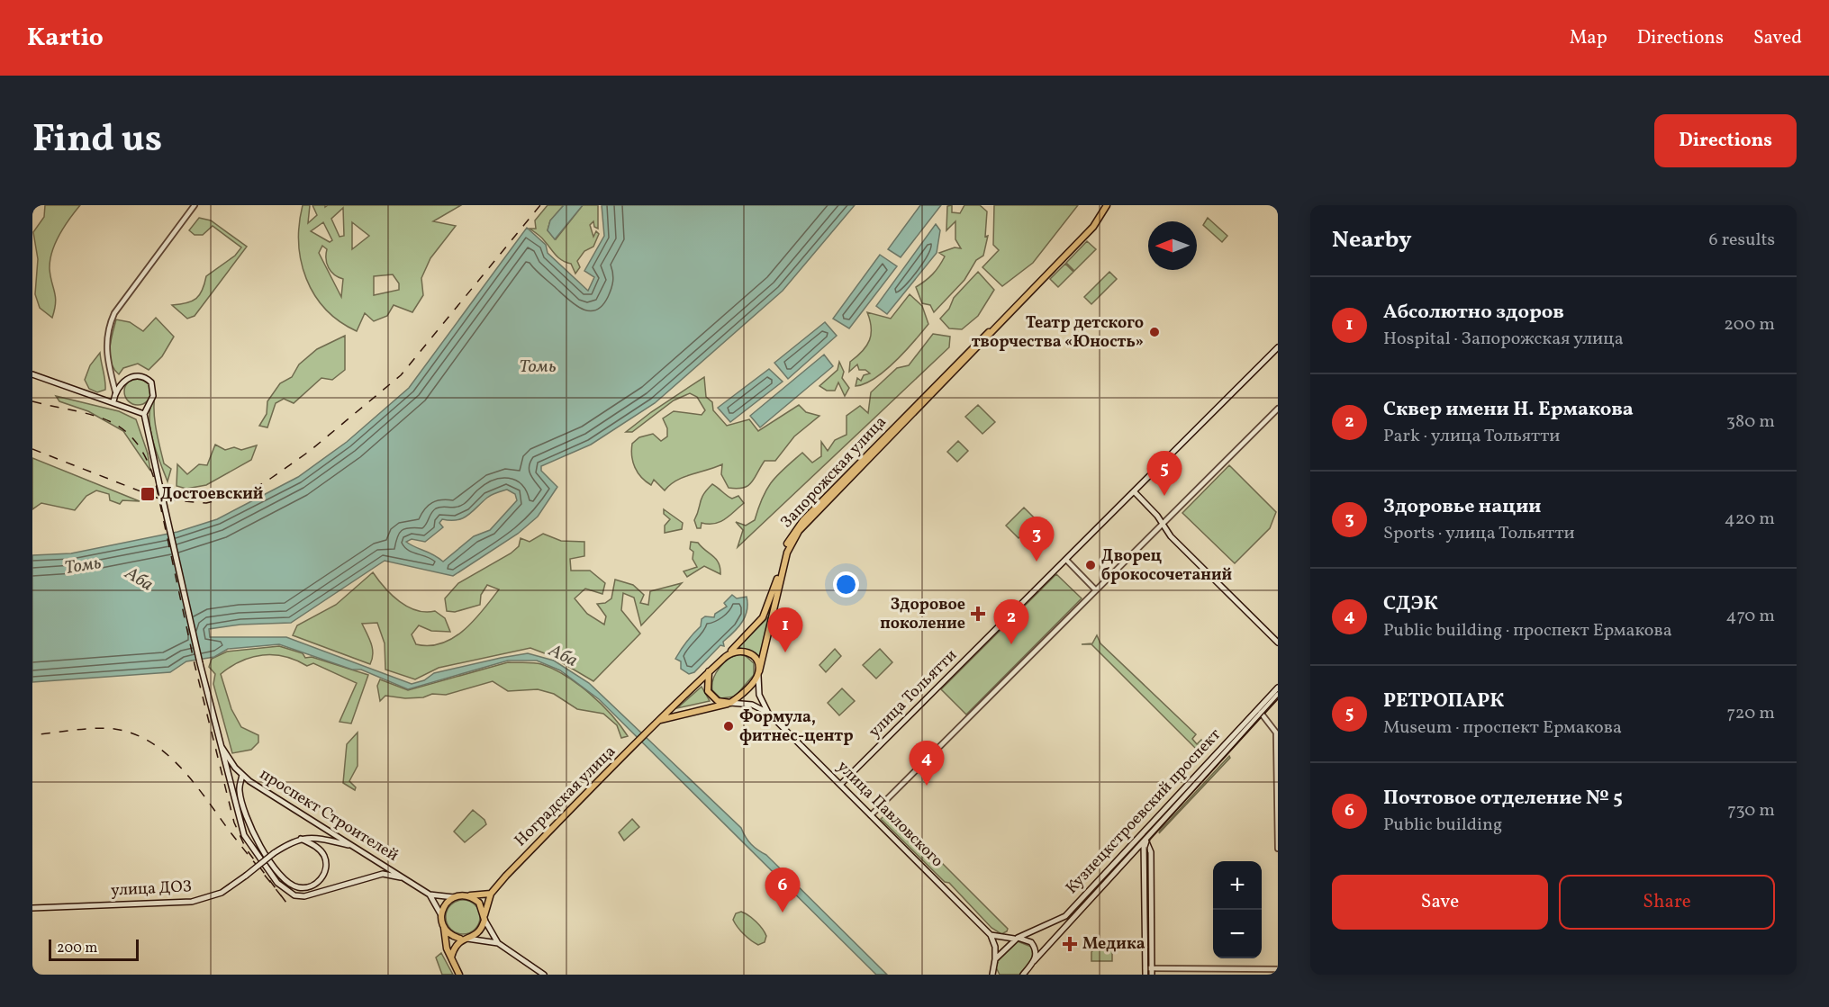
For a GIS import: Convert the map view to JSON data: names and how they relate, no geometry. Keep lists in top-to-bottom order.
{
  "streets": {
    "main road": [
      "Запорожская улица",
      "улица Тольятти",
      "Ноградская улица",
      "Кузнецкстроевский проспект",
      "улица Павловского",
      "проспект Строителей",
      "улица ДОЗ"
    ]
  },
  "crossings": [
    ["Запорожская улица", "Ноградская улица"],
    ["Запорожская улица", "улица Павловского"],
    ["улица Тольятти", "улица Павловского"],
    ["Ноградская улица", "улица Павловского"]
  ],
  "water": ["Томь", "Аба"],
  "places": {
    "other": ["Театр детского творчества «Юность»", "Дворец брокосочетаний", "Формула, фитнес-центр"],
    "transit": ["Достоевский"],
    "health": ["Здоровое поколение", "Медика"]
  },
  "scale_bar": "200 m",
  "north": "left",
  "page": {
    "header": "Kartio",
    "nav": ["Map", "Directions", "Saved"],
    "title": "Find us",
    "buttons": [
      "Directions",
      ["Save", "Share"]
    ],
    "heading": ["Nearby", "6 results"],
    "list": [
      {
        "mark": "1",
        "name": "Абсолютно здоров",
        "note": "Hospital · Запорожская улица",
        "value": "200 m"
      },
      {
        "mark": "2",
        "name": "Сквер имени Н. Ермакова",
        "note": "Park · улица Тольятти",
        "value": "380 m"
      },
      {
        "mark": "3",
        "name": "Здоровье нации",
        "note": "Sports · улица Тольятти",
        "value": "420 m"
      },
      {
        "mark": "4",
        "name": "СДЭК",
        "note": "Public building · проспект Ермакова",
        "value": "470 m"
      },
      {
        "mark": "5",
        "name": "РЕТРОПАРК",
        "note": "Museum · проспект Ермакова",
        "value": "720 m"
      },
      {
        "mark": "6",
        "name": "Почтовое отделение № 5",
        "note": "Public building",
        "value": "730 m"
      }
    ],
    "pins": [
      "5",
      "3",
      "2",
      "1",
      "4",
      "6"
    ],
    "map_buttons": ["+", "−"],
    "scale": "200 m"
  }
}
